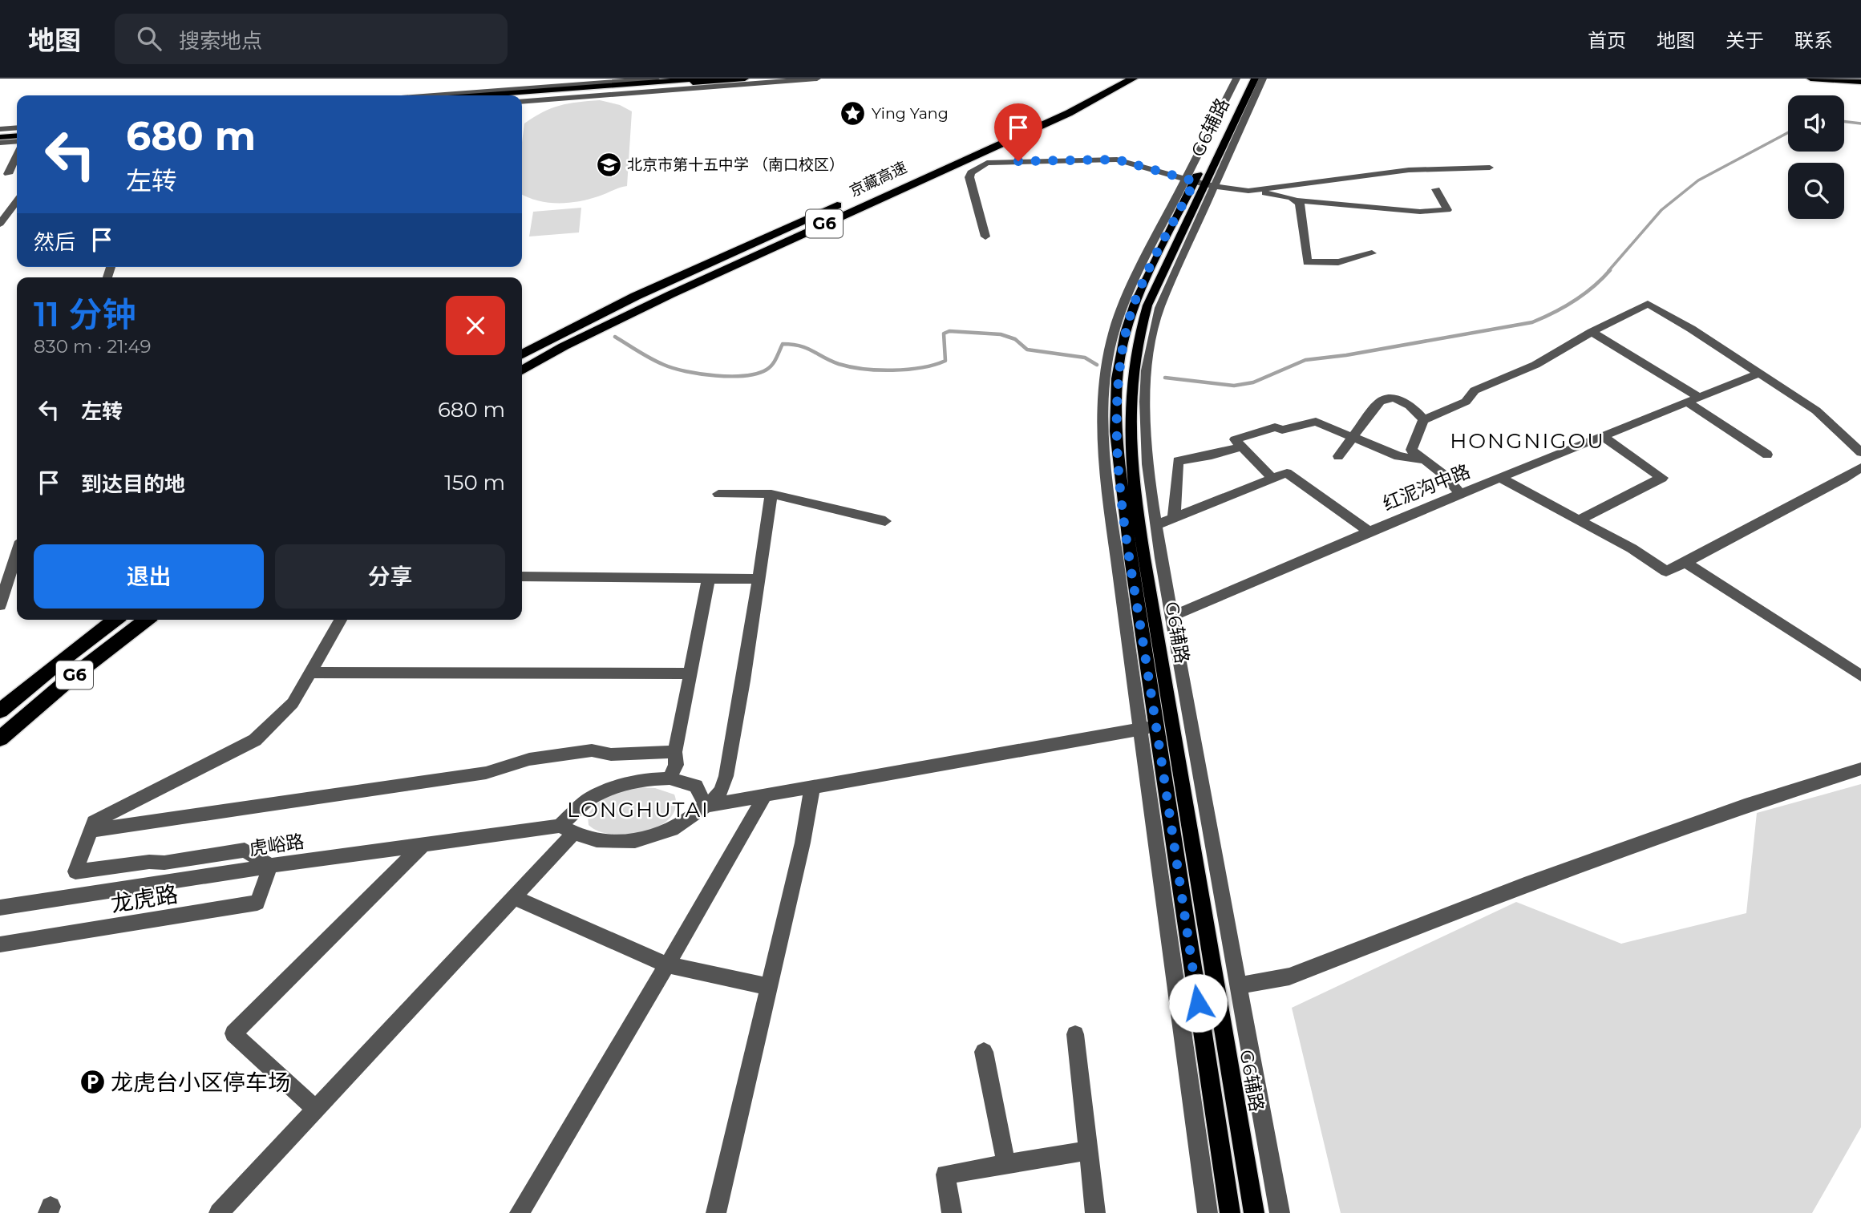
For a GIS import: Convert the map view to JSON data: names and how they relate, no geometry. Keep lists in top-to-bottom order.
{
  "streets": {
    "highway": ["京藏高速", "G6"],
    "main road": ["G6辅路"],
    "street": ["红泥沟中路", "虎峪路", "龙虎路"]
  },
  "crossings": [
    ["G6辅路", "红泥沟中路"],
    ["虎峪路", "龙虎路"]
  ],
  "districts": ["HONGNIGOU", "LONGHUTAI"],
  "places": {
    "place": ["Ying Yang"],
    "school or university": ["北京市第十五中学 （南口校区）"],
    "parking": ["龙虎台小区停车场"]
  },
  "page": {
    "header": "地图",
    "search": "搜索地点",
    "nav": [
      "首页",
      "地图",
      "关于",
      "联系"
    ],
    "turn": ["680 m", "左转"],
    "then": "然后",
    "heading": ["11 分钟", "830 m · 21:49"],
    "list": [
      {
        "name": "左转",
        "value": "680 m"
      },
      {
        "name": "到达目的地",
        "value": "150 m"
      }
    ],
    "buttons": ["退出", "分享"]
  }
}
